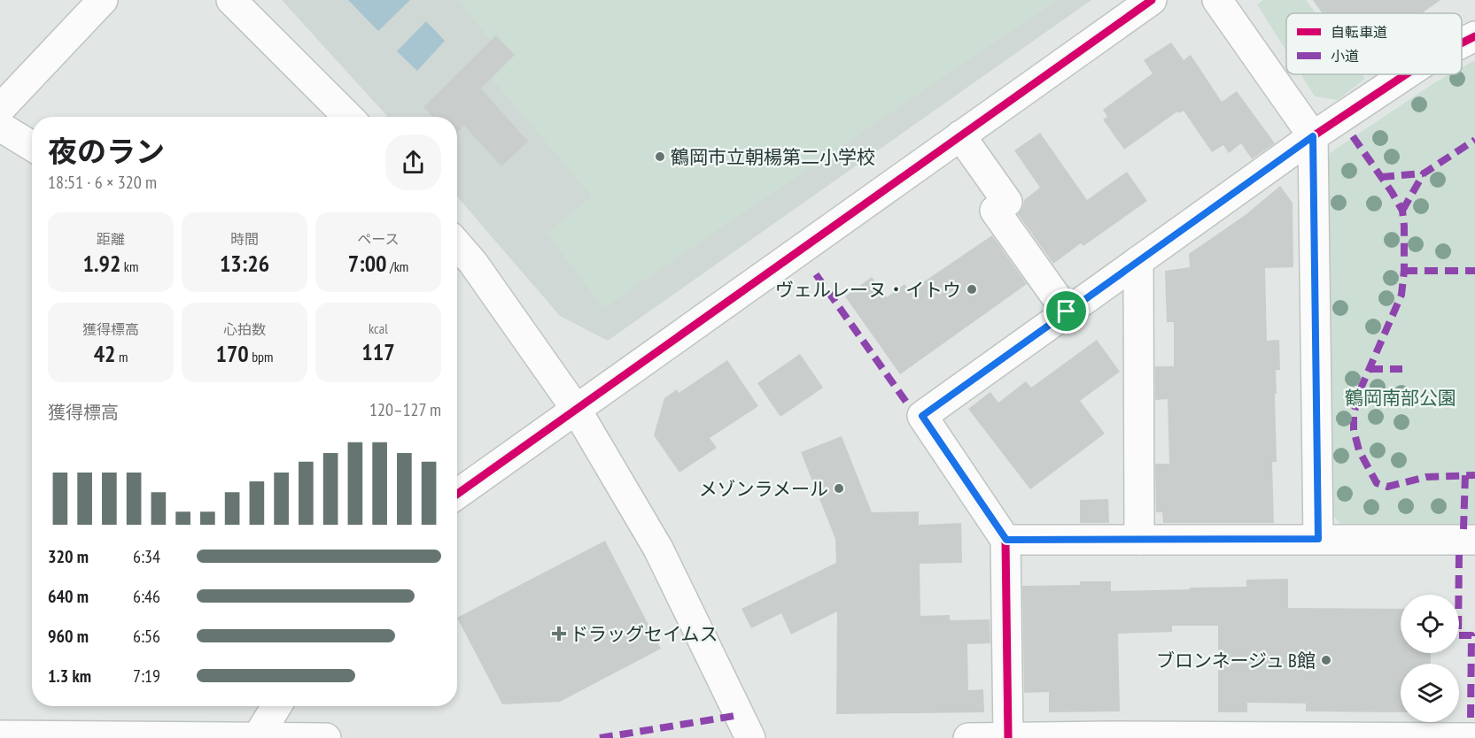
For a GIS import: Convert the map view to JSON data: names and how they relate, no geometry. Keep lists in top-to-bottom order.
{
  "parks": ["鶴岡南部公園"],
  "places": {
    "other": [
      "鶴岡市立朝楊第二小学校",
      "ヴェルレーヌ・イトウ",
      "メゾンラメール",
      "ブロンネージュ B館"
    ],
    "health": ["ドラッグセイムス"]
  },
  "legend": ["自転車道", "小道"],
  "page": {
    "heading": ["夜のラン", "18:51 · 6 × 320 m"],
    "stats": [
      ["距離", "1.92 km"],
      ["時間", "13:26"],
      ["ペース", "7:00 /km"],
      ["獲得標高", "42 m"],
      ["心拍数", "170 bpm"],
      ["kcal", "117"]
    ],
    "chart": ["獲得標高", "120–127 m"],
    "list": [
      {
        "name": "320 m",
        "note": "6:34"
      },
      {
        "name": "640 m",
        "note": "6:46"
      },
      {
        "name": "960 m",
        "note": "6:56"
      },
      {
        "name": "1.3 km",
        "note": "7:19"
      }
    ]
  }
}
